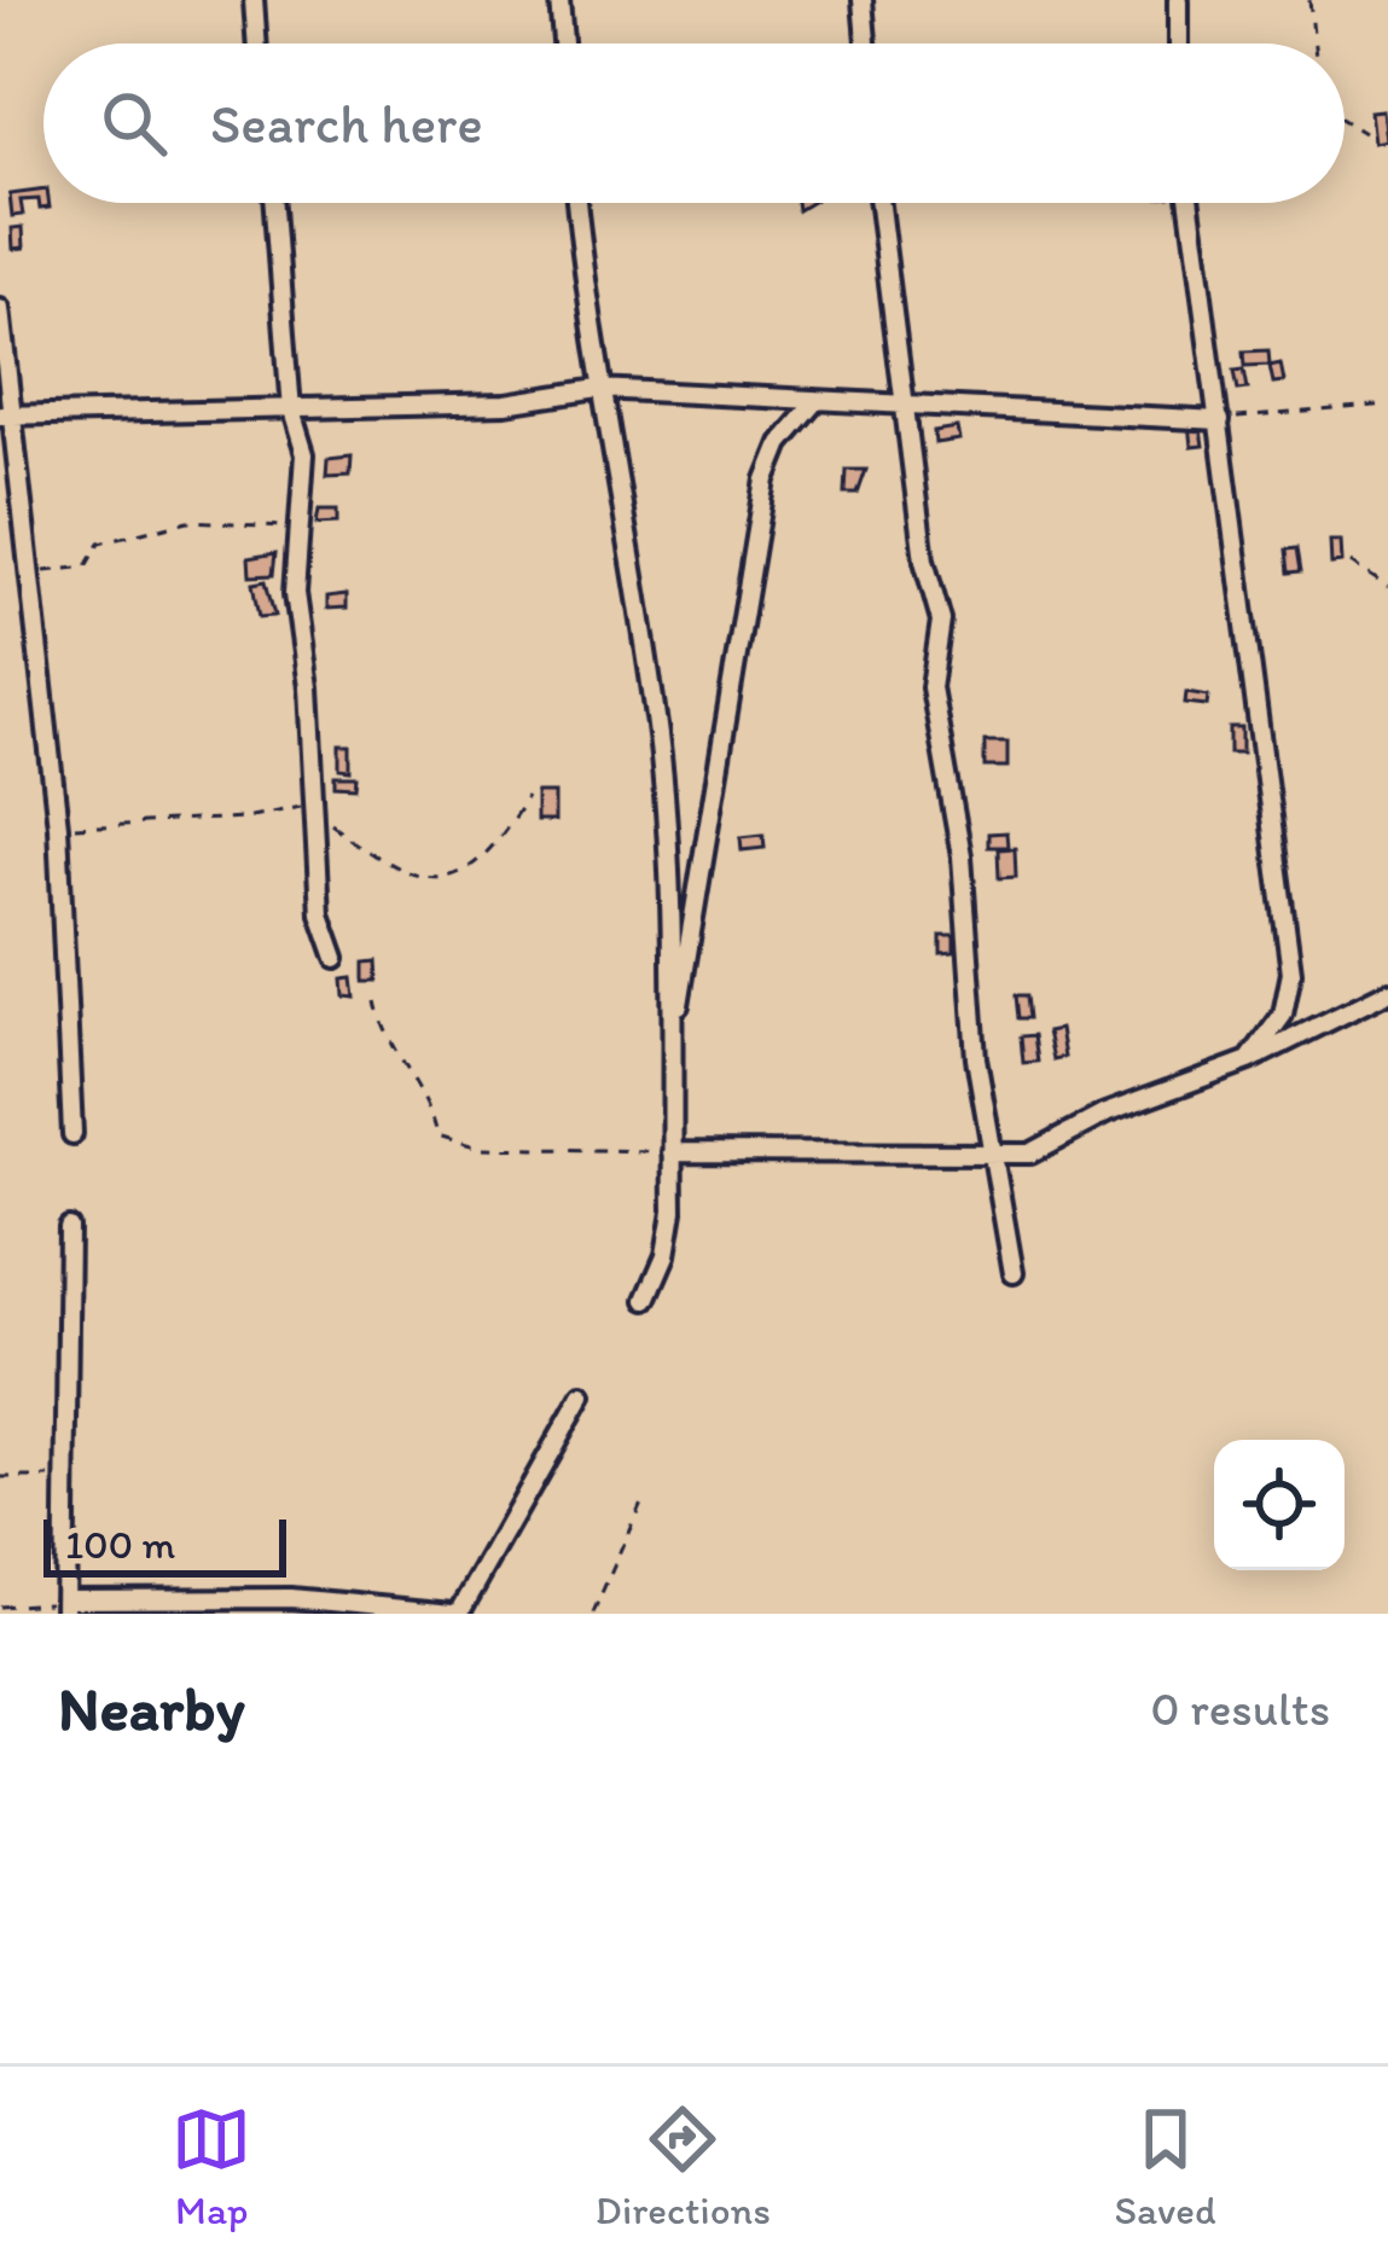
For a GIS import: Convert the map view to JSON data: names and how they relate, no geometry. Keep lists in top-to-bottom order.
{
  "scale_bar": "100 m",
  "page": {
    "search": "Search here",
    "scale": "100 m",
    "heading": ["Nearby", "0 results"],
    "nav": ["Map", "Directions", "Saved"]
  }
}
